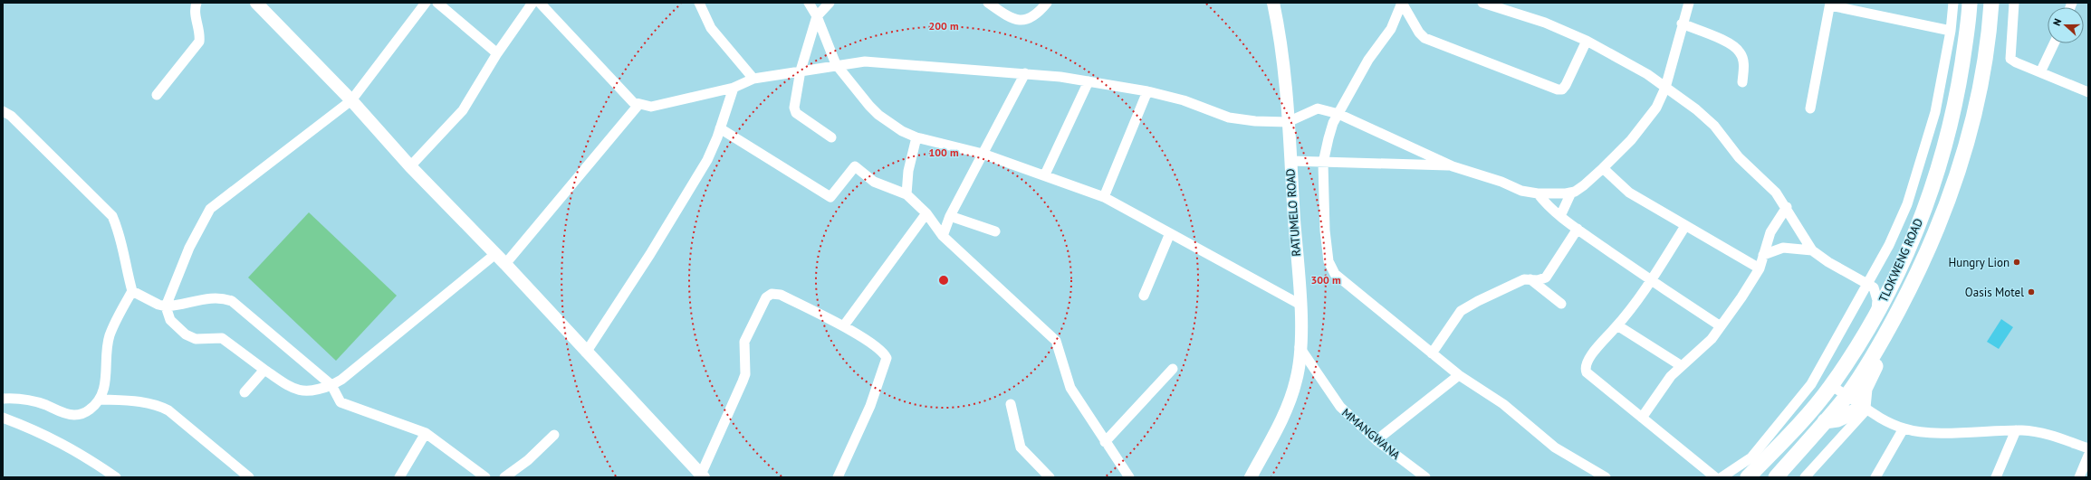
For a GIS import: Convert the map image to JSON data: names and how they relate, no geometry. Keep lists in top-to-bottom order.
{
  "streets": {
    "main road": ["TLOKWENG ROAD"],
    "street": ["RATUMELO ROAD", "MMANGWANA"]
  },
  "crossings": [
    ["RATUMELO ROAD", "MMANGWANA"]
  ],
  "places": ["Hungry Lion", "Oasis Motel"],
  "north": "left",
  "rings": ["200 m", "100 m", "300 m"]
}
